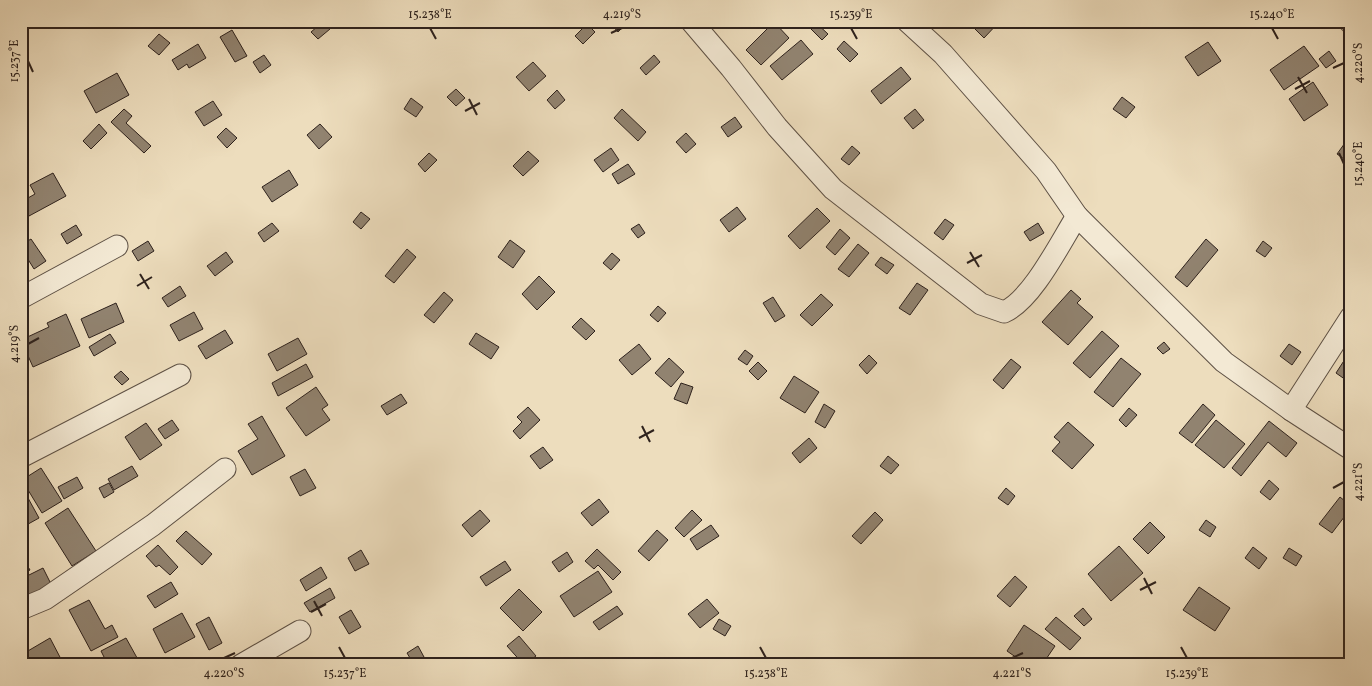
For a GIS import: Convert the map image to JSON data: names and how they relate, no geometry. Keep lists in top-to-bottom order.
{
  "coordinates": [
    "15.238°E",
    "4.219°S",
    "15.239°E",
    "15.240°E",
    "15.237°E",
    "4.220°S",
    "4.221°S"
  ]
}
